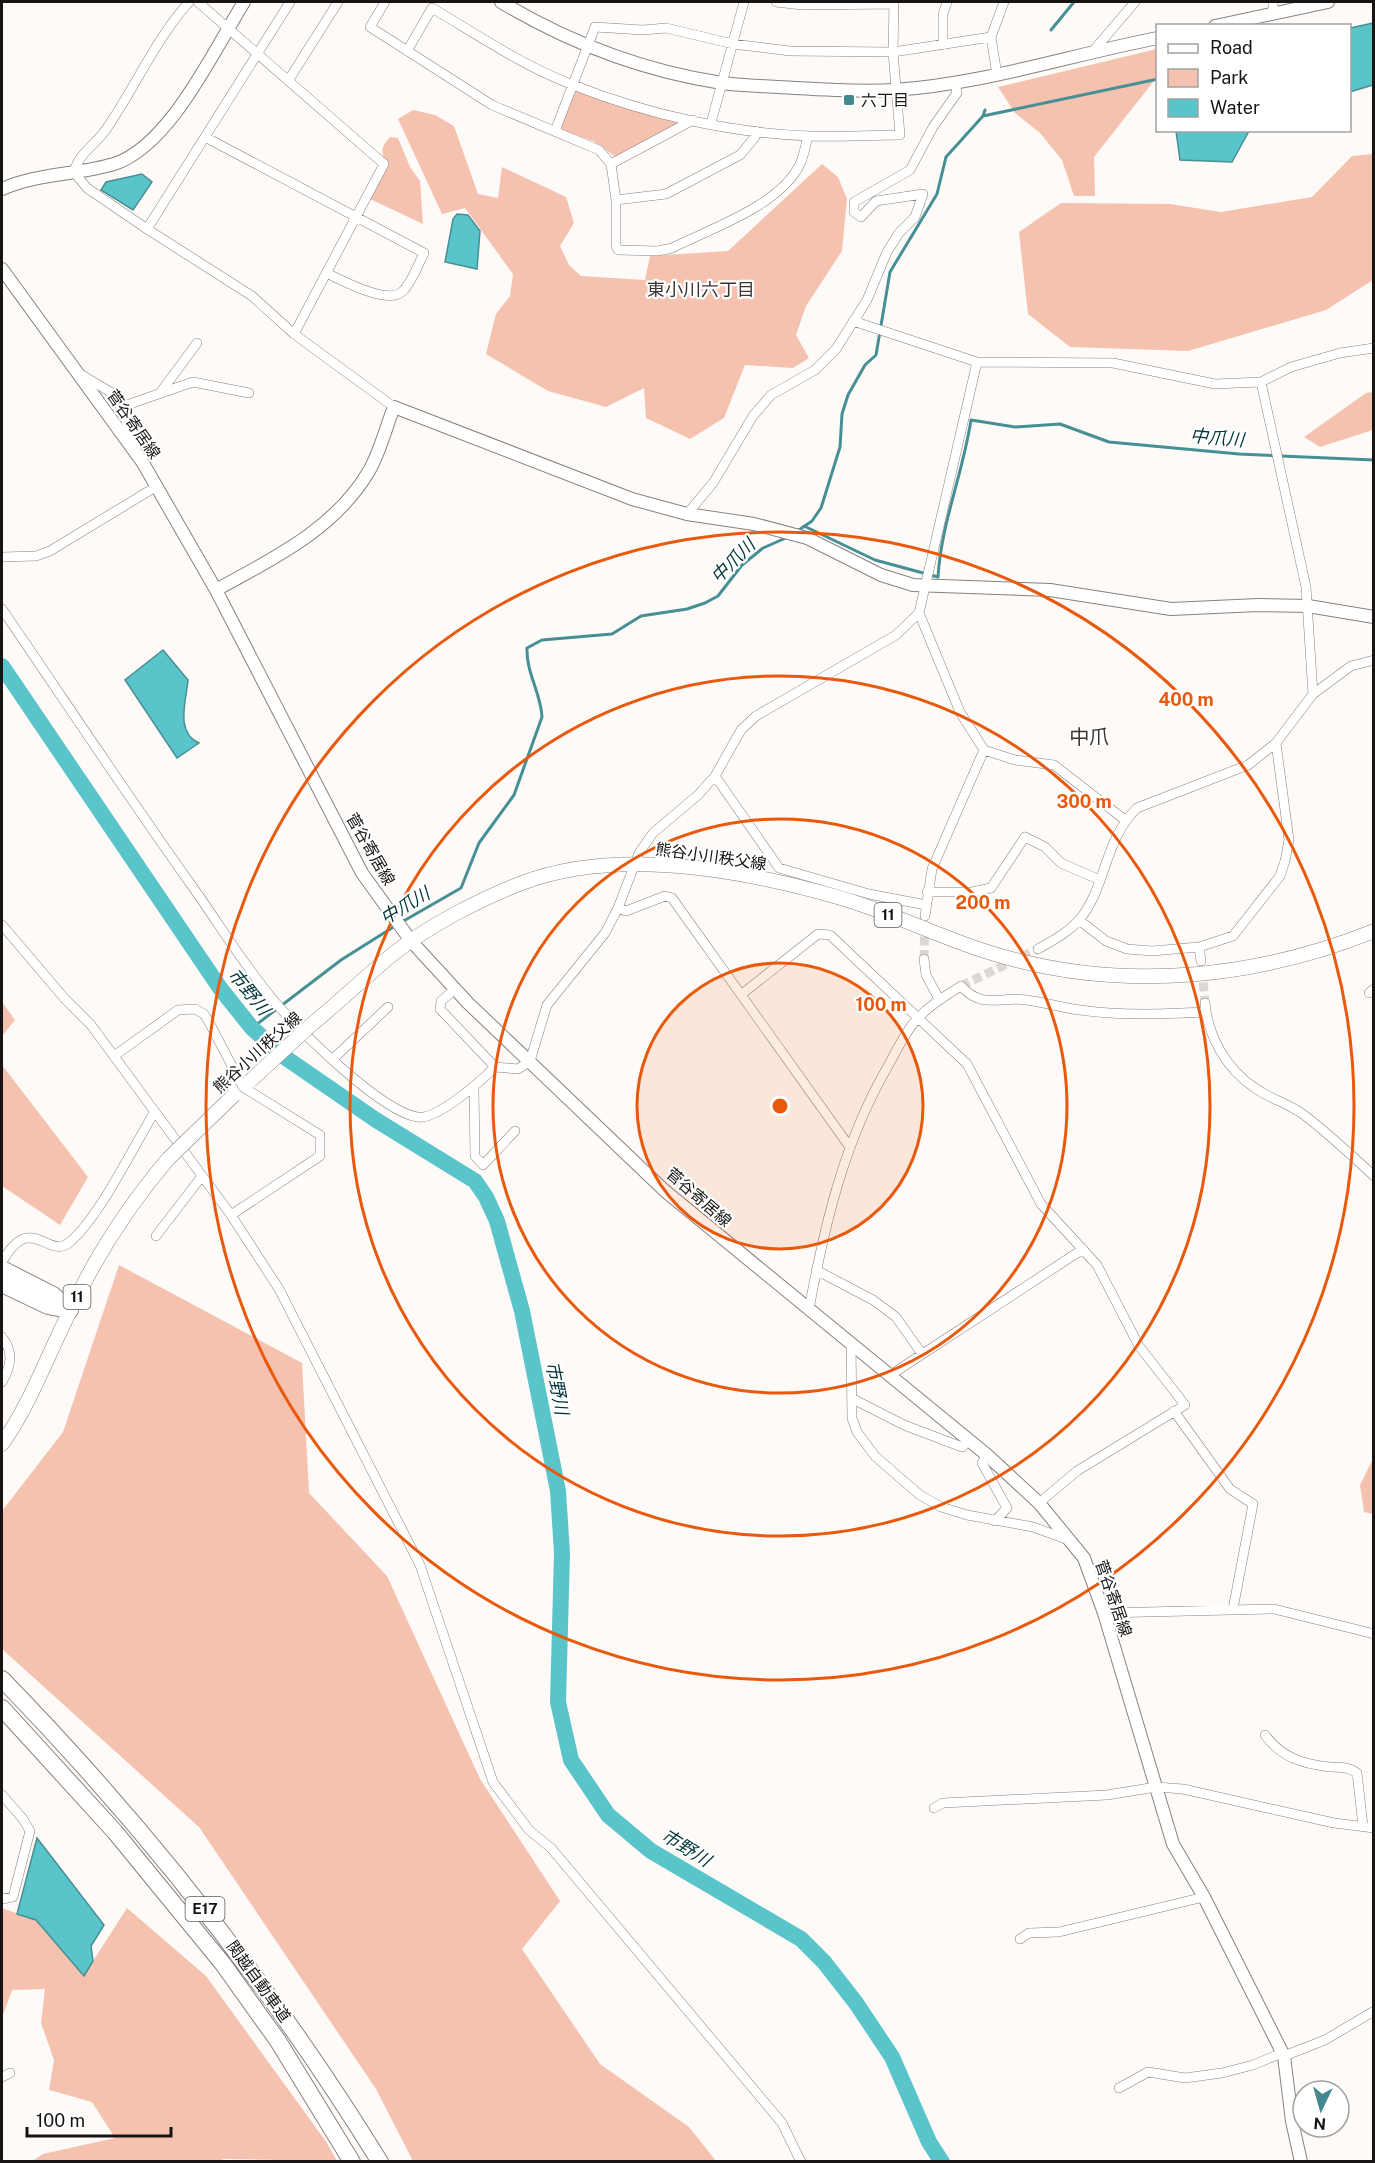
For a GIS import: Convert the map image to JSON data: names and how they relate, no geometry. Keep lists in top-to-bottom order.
{
  "streets": {
    "highway": ["E17", "関越自動車道"],
    "main road": ["熊谷小川秩父線", "11"],
    "street": ["菅谷寄居線"]
  },
  "crossings": [
    ["菅谷寄居線", "熊谷小川秩父線"]
  ],
  "districts": ["東小川六丁目", "中爪"],
  "water": ["中爪川", "市野川"],
  "places": {
    "transit": ["六丁目"]
  },
  "legend": ["Road", "Park", "Water"],
  "scale_bar": "100 m",
  "north": "bottom",
  "rings": [
    "400 m",
    "300 m",
    "200 m",
    "100 m"
  ]
}
